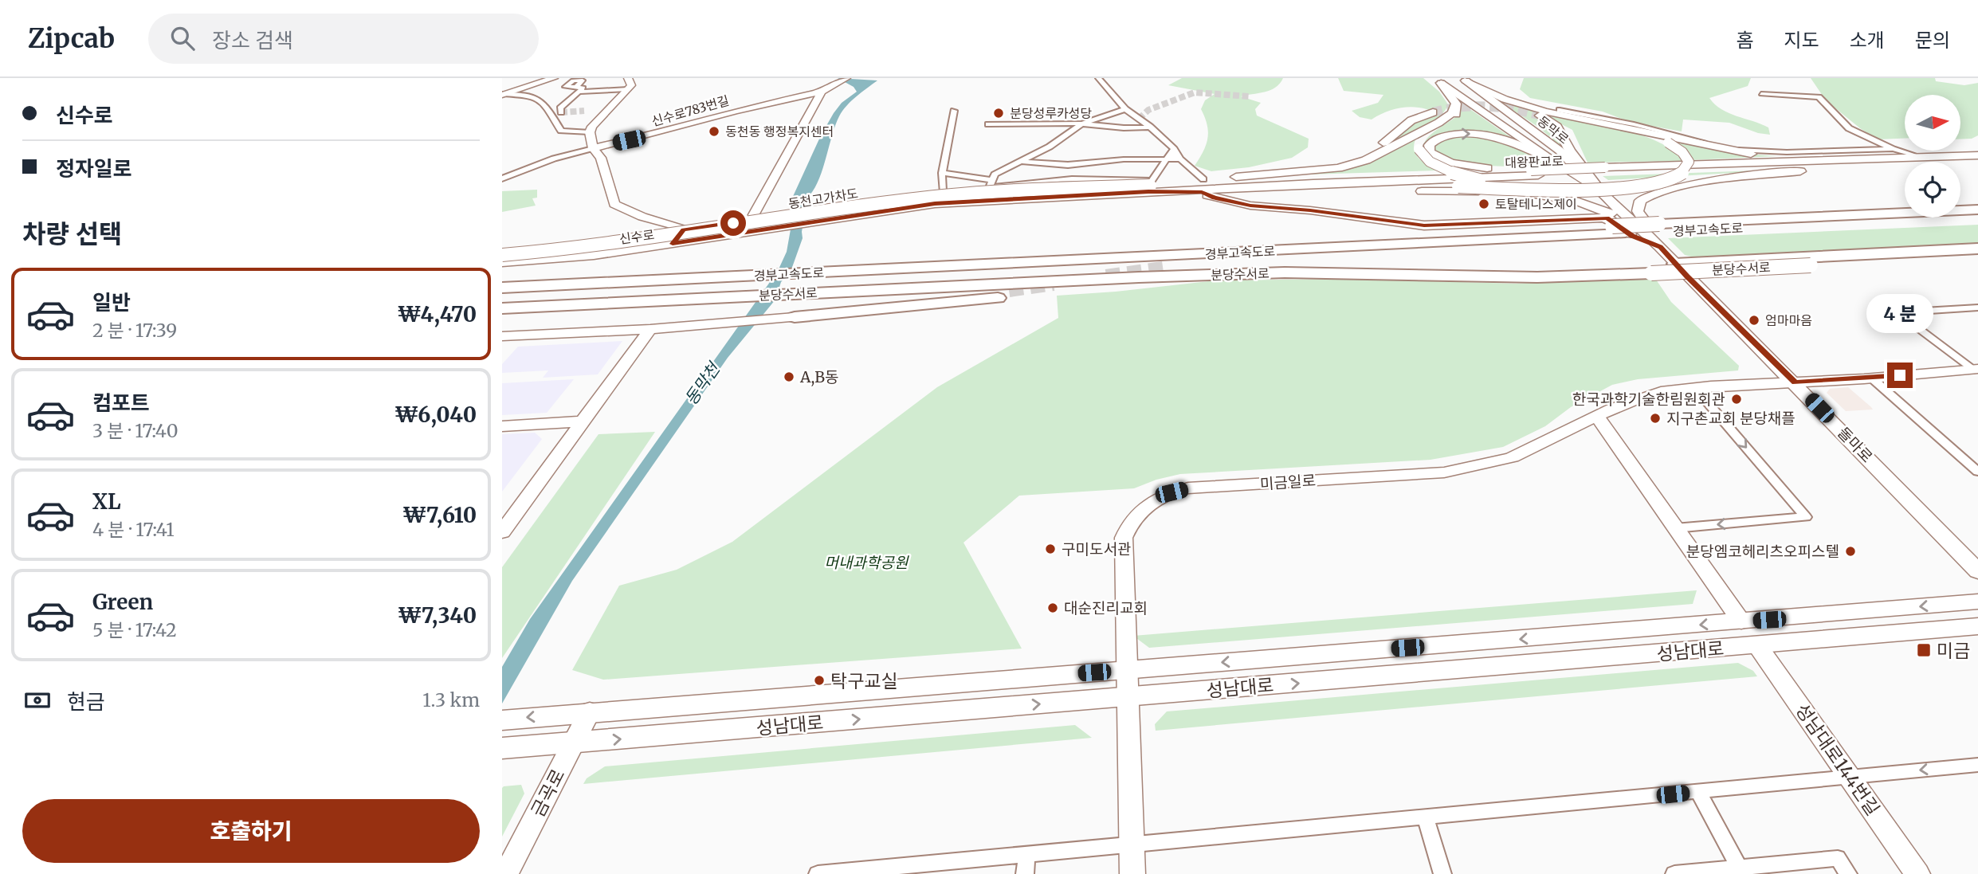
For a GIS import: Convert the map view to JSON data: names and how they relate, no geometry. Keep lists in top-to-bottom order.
{
  "streets": {
    "highway": ["경부고속도로", "분당수서로"],
    "main road": [
      "대왕판교로",
      "동천고가차도",
      "신수로",
      "돌마로",
      "성남대로"
    ],
    "street": [
      "신수로783번길",
      "동막로",
      "미금일로",
      "성남대로144번길",
      "금곡로"
    ]
  },
  "crossings": [
    ["동막로", "돌마로"],
    ["대왕판교로", "동천고가차도"],
    ["대왕판교로", "신수로"],
    ["대왕판교로", "돌마로"],
    ["동천고가차도", "신수로"],
    ["경부고속도로", "분당수서로"],
    ["돌마로", "미금일로"],
    ["미금일로", "성남대로"],
    ["성남대로", "성남대로144번길"],
    ["성남대로", "금곡로"]
  ],
  "water": ["동막천"],
  "parks": ["머내과학공원"],
  "places": {
    "other": [
      "분당성루카성당",
      "동천동 행정복지센터",
      "토탈테니스제이",
      "엄마마음",
      "A,B동",
      "한국과학기술한림원회관",
      "지구촌교회 분당채플",
      "구미도서관",
      "분당엠코헤리츠오피스텔",
      "대순진리교회",
      "탁구교실"
    ],
    "transit": ["미금"]
  },
  "north": "right",
  "page": {
    "header": "Zipcab",
    "search": "장소 검색",
    "nav": [
      "홈",
      "지도",
      "소개",
      "문의"
    ],
    "banner": ["신수로", "정자일로"],
    "heading": "차량 선택",
    "list": [
      {
        "name": "일반",
        "note": "2 분 · 17:39",
        "value": "₩4,470"
      },
      {
        "name": "컴포트",
        "note": "3 분 · 17:40",
        "value": "₩6,040"
      },
      {
        "name": "XL",
        "note": "4 분 · 17:41",
        "value": "₩7,610"
      },
      {
        "name": "Green",
        "note": "5 분 · 17:42",
        "value": "₩7,340"
      }
    ],
    "bubble": "4 분",
    "pay": ["현금", "1.3 km"],
    "buttons": "호출하기"
  }
}
